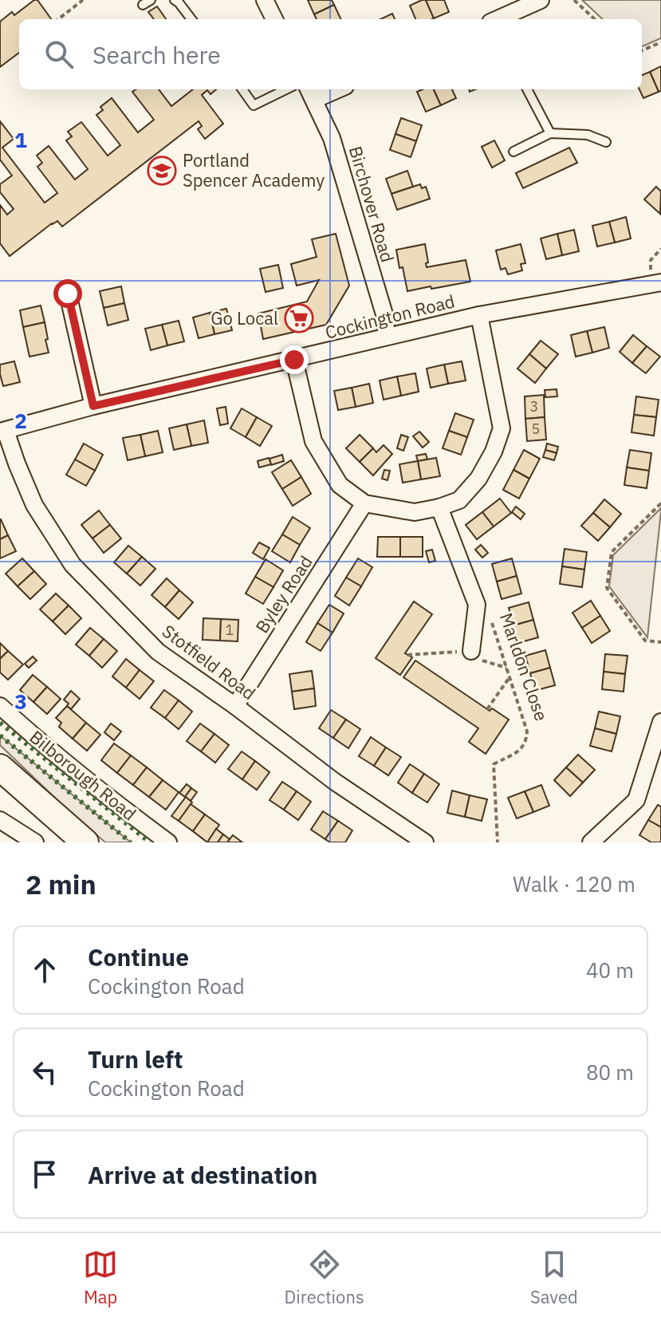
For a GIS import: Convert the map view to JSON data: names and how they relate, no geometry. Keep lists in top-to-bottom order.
{
  "streets": {
    "street": [
      "Birchover Road",
      "Cockington Road",
      "Byley Road",
      "Stotfield Road",
      "Marldon Close",
      "Bilborough Road"
    ]
  },
  "crossings": [
    ["Birchover Road", "Cockington Road"],
    ["Birchover Road", "Byley Road"],
    ["Birchover Road", "Marldon Close"],
    ["Cockington Road", "Byley Road"],
    ["Cockington Road", "Stotfield Road"],
    ["Cockington Road", "Marldon Close"],
    ["Byley Road", "Stotfield Road"],
    ["Byley Road", "Marldon Close"]
  ],
  "places": {
    "school or university": ["Portland Spencer Academy"],
    "supermarket": ["Go Local"]
  },
  "house_numbers": ["3", "5", "1"],
  "page": {
    "search": "Search here",
    "heading": ["2 min", "Walk · 120 m"],
    "list": [
      ["Continue", "Cockington Road", "40 m"],
      ["Turn left", "Cockington Road", "80 m"],
      "Arrive at destination"
    ],
    "nav": ["Map", "Directions", "Saved"]
  },
  "grid": {
    "rows": ["1", "2", "3"]
  }
}
